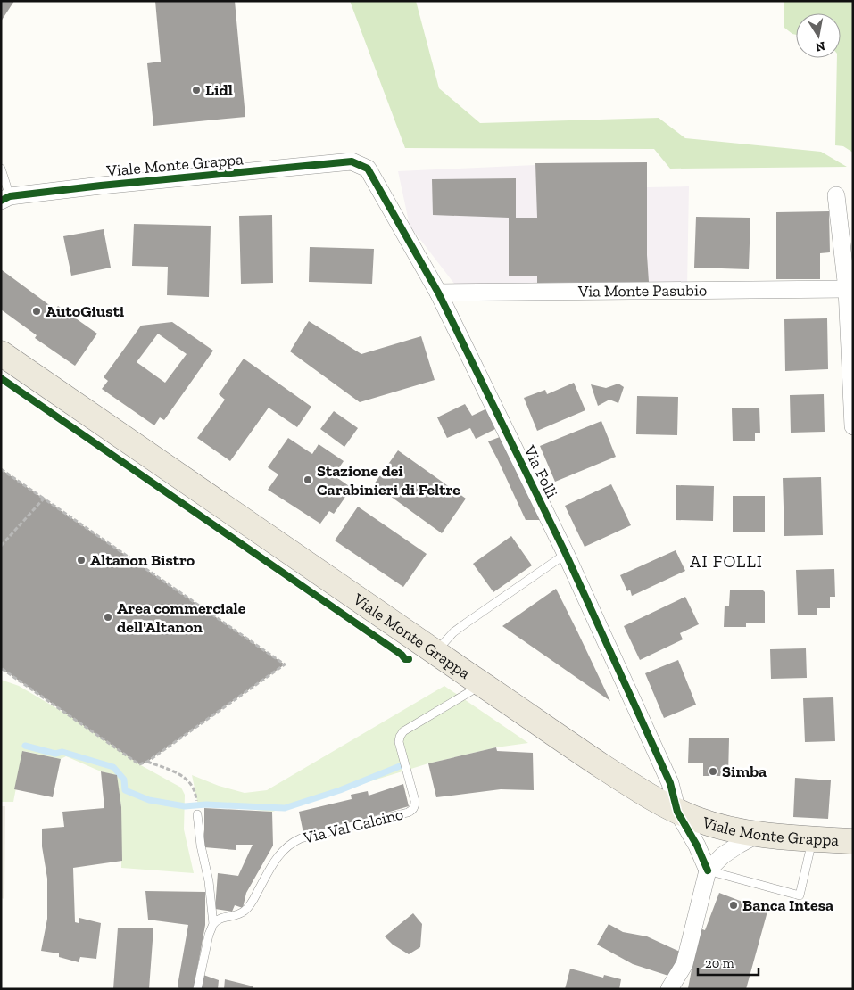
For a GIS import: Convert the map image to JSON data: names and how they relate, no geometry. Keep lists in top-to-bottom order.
{
  "streets": {
    "main road": ["Viale Monte Grappa"],
    "street": ["Via Monte Pasubio", "Via Folli"],
    "lane": ["Via Val Calcino"]
  },
  "crossings": [
    ["Viale Monte Grappa", "Via Folli"],
    ["Viale Monte Grappa", "Via Val Calcino"],
    ["Via Monte Pasubio", "Via Folli"]
  ],
  "districts": ["AI FOLLI"],
  "places": [
    "Lidl",
    "AutoGiusti",
    "Stazione dei Carabinieri di Feltre",
    "Altanon Bistro",
    "Area commerciale dell'Altanon",
    "Simba",
    "Banca Intesa"
  ],
  "scale_bar": "20 m",
  "north": "bottom"
}
